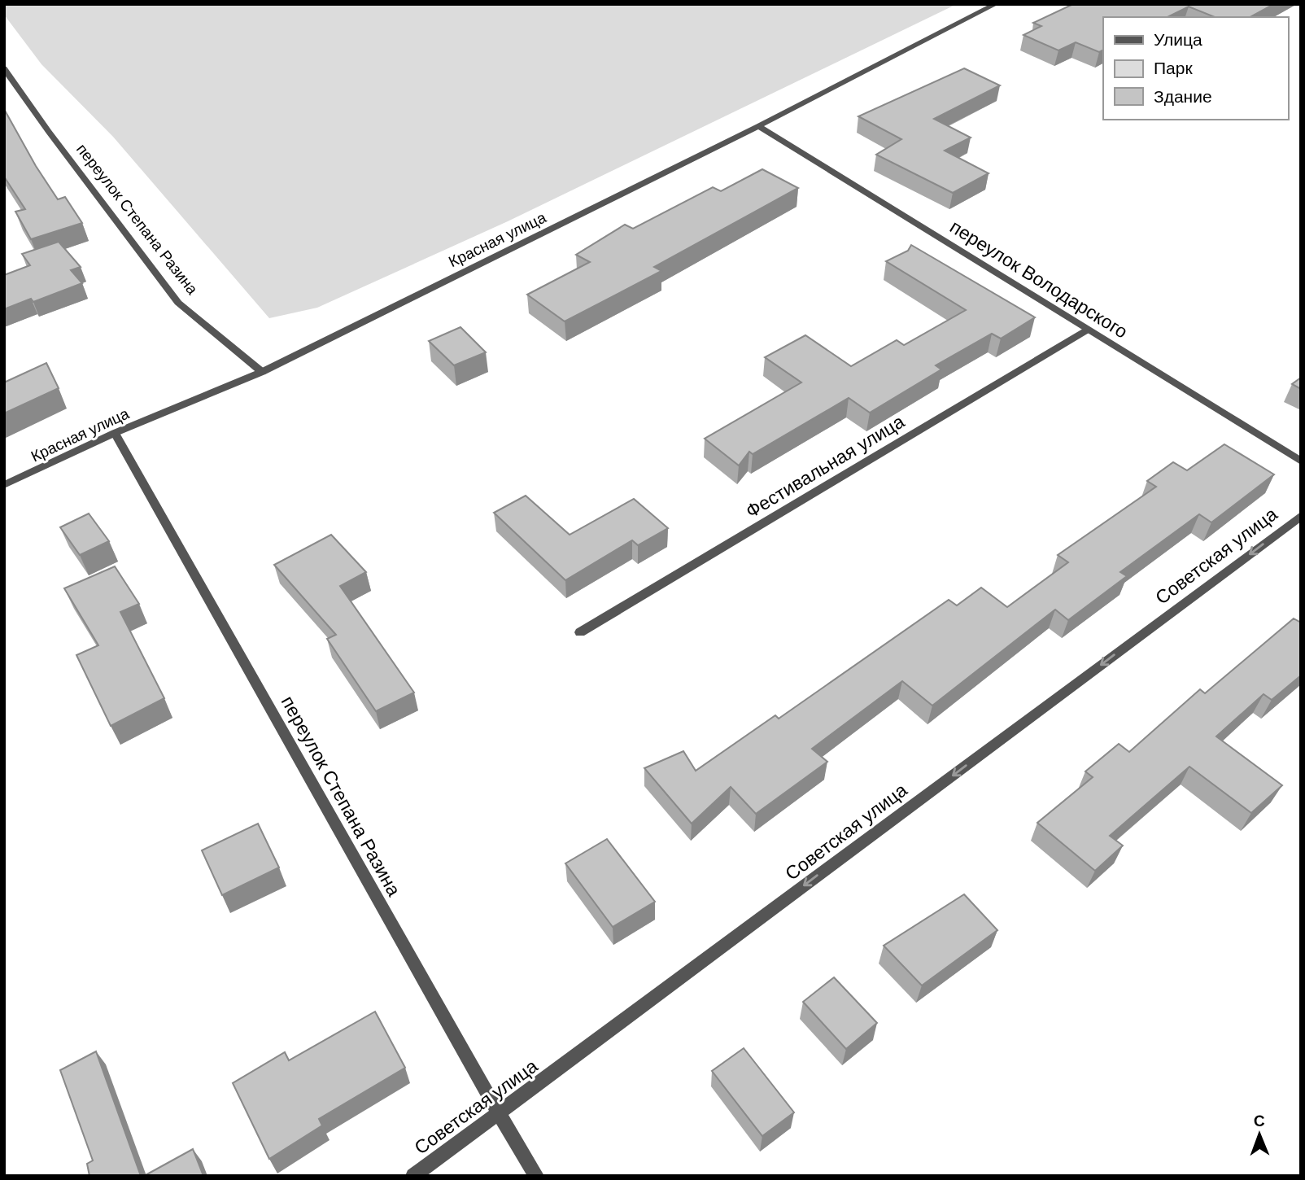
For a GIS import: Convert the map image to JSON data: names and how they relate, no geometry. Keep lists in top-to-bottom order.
{
  "streets": {
    "street": [
      "переулок Степана Разина",
      "Красная улица",
      "переулок Володарского",
      "Фестивальная улица",
      "Советская улица"
    ]
  },
  "crossings": [
    ["переулок Степана Разина", "Красная улица"],
    ["переулок Степана Разина", "Советская улица"],
    ["Красная улица", "переулок Володарского"],
    ["переулок Володарского", "Фестивальная улица"]
  ],
  "one_way": ["Советская улица"],
  "legend": ["Улица", "Парк", "Здание"],
  "north": "top"
}
